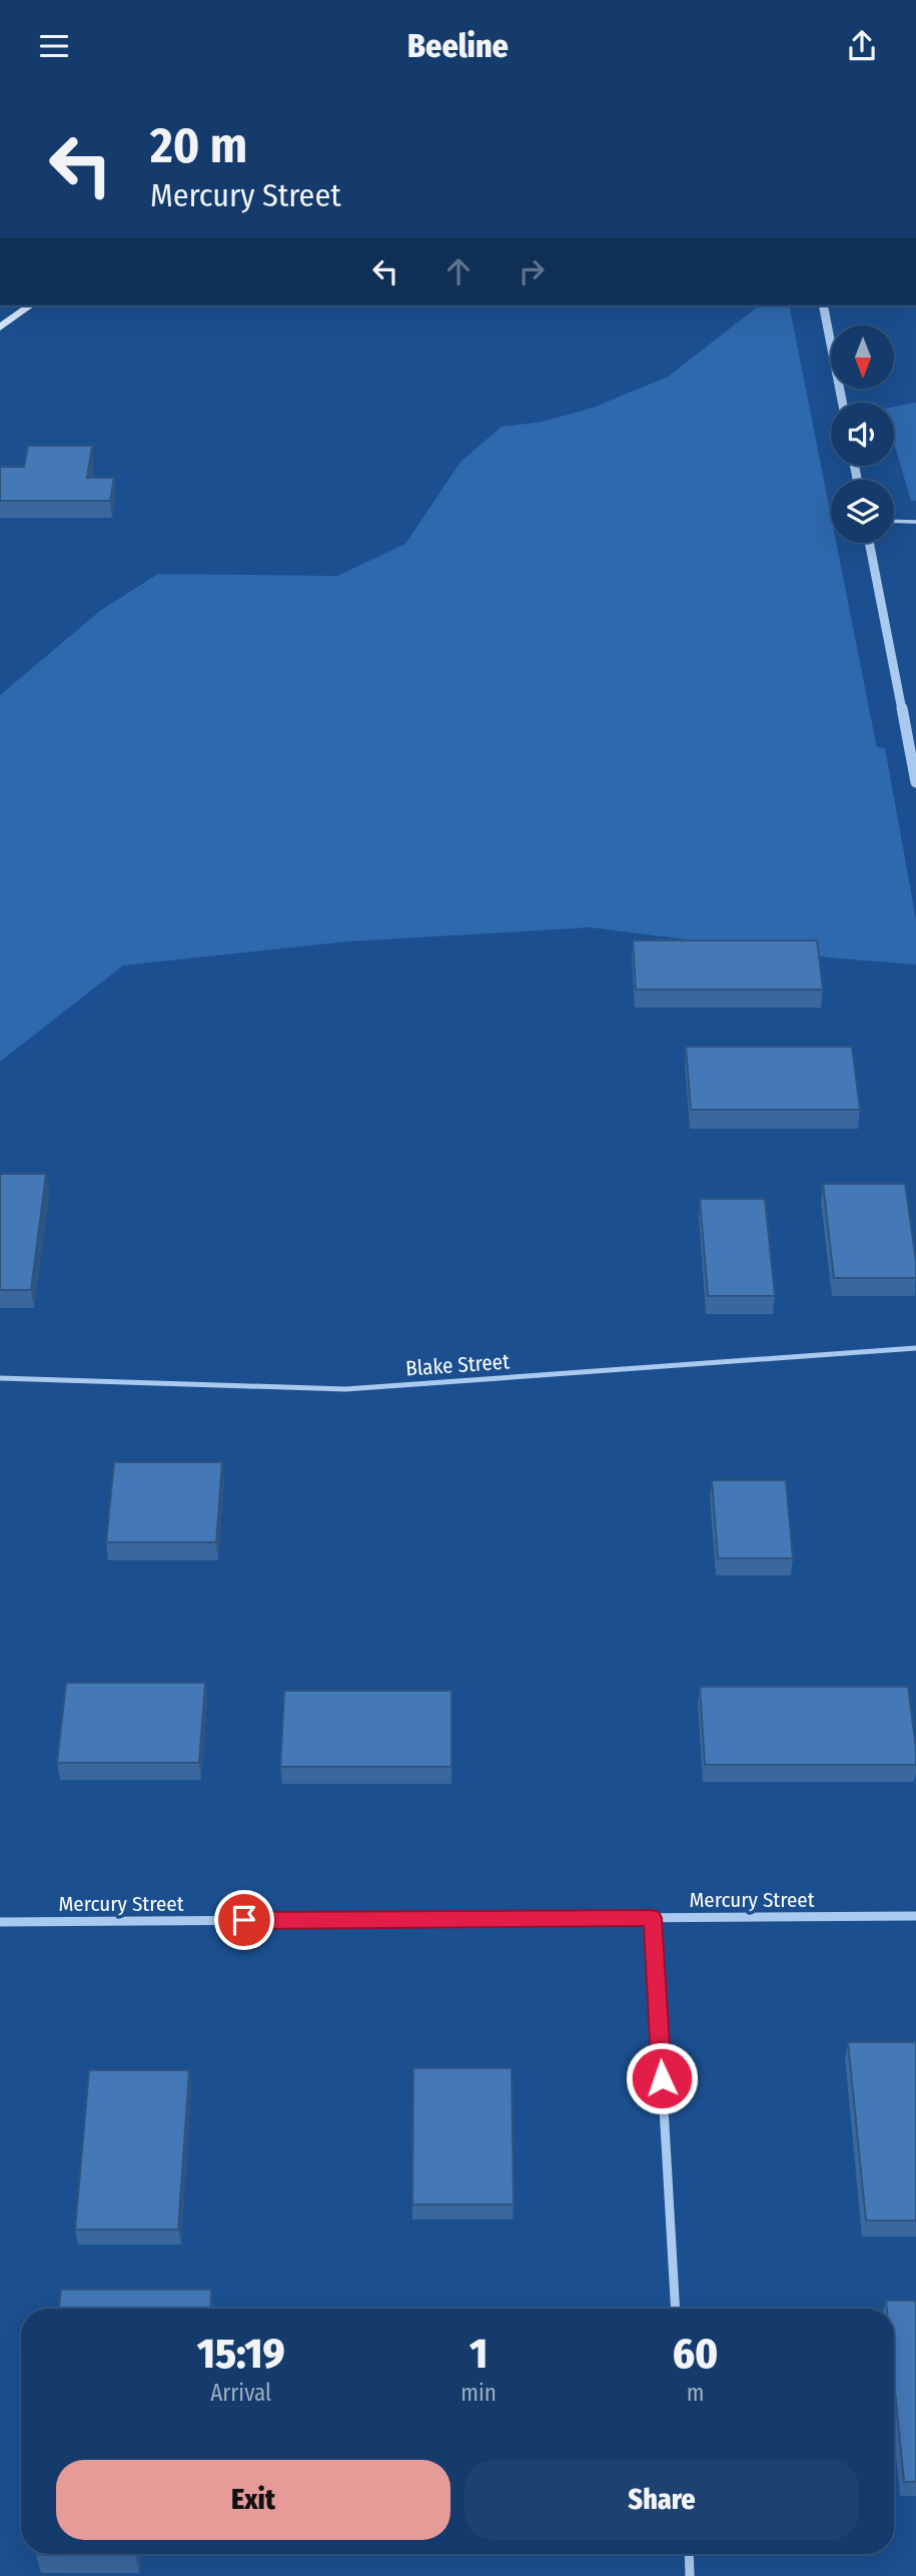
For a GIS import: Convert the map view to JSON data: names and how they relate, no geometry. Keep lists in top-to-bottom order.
{
  "streets": {
    "street": ["Mercury Street"],
    "lane": ["Blake Street"]
  },
  "north": "bottom",
  "page": {
    "header": "Beeline",
    "turn": ["20 m", "Mercury Street"],
    "eta": [
      "15:19",
      "Arrival",
      "1",
      "min",
      "60",
      "m"
    ],
    "buttons": ["Exit", "Share"]
  }
}
